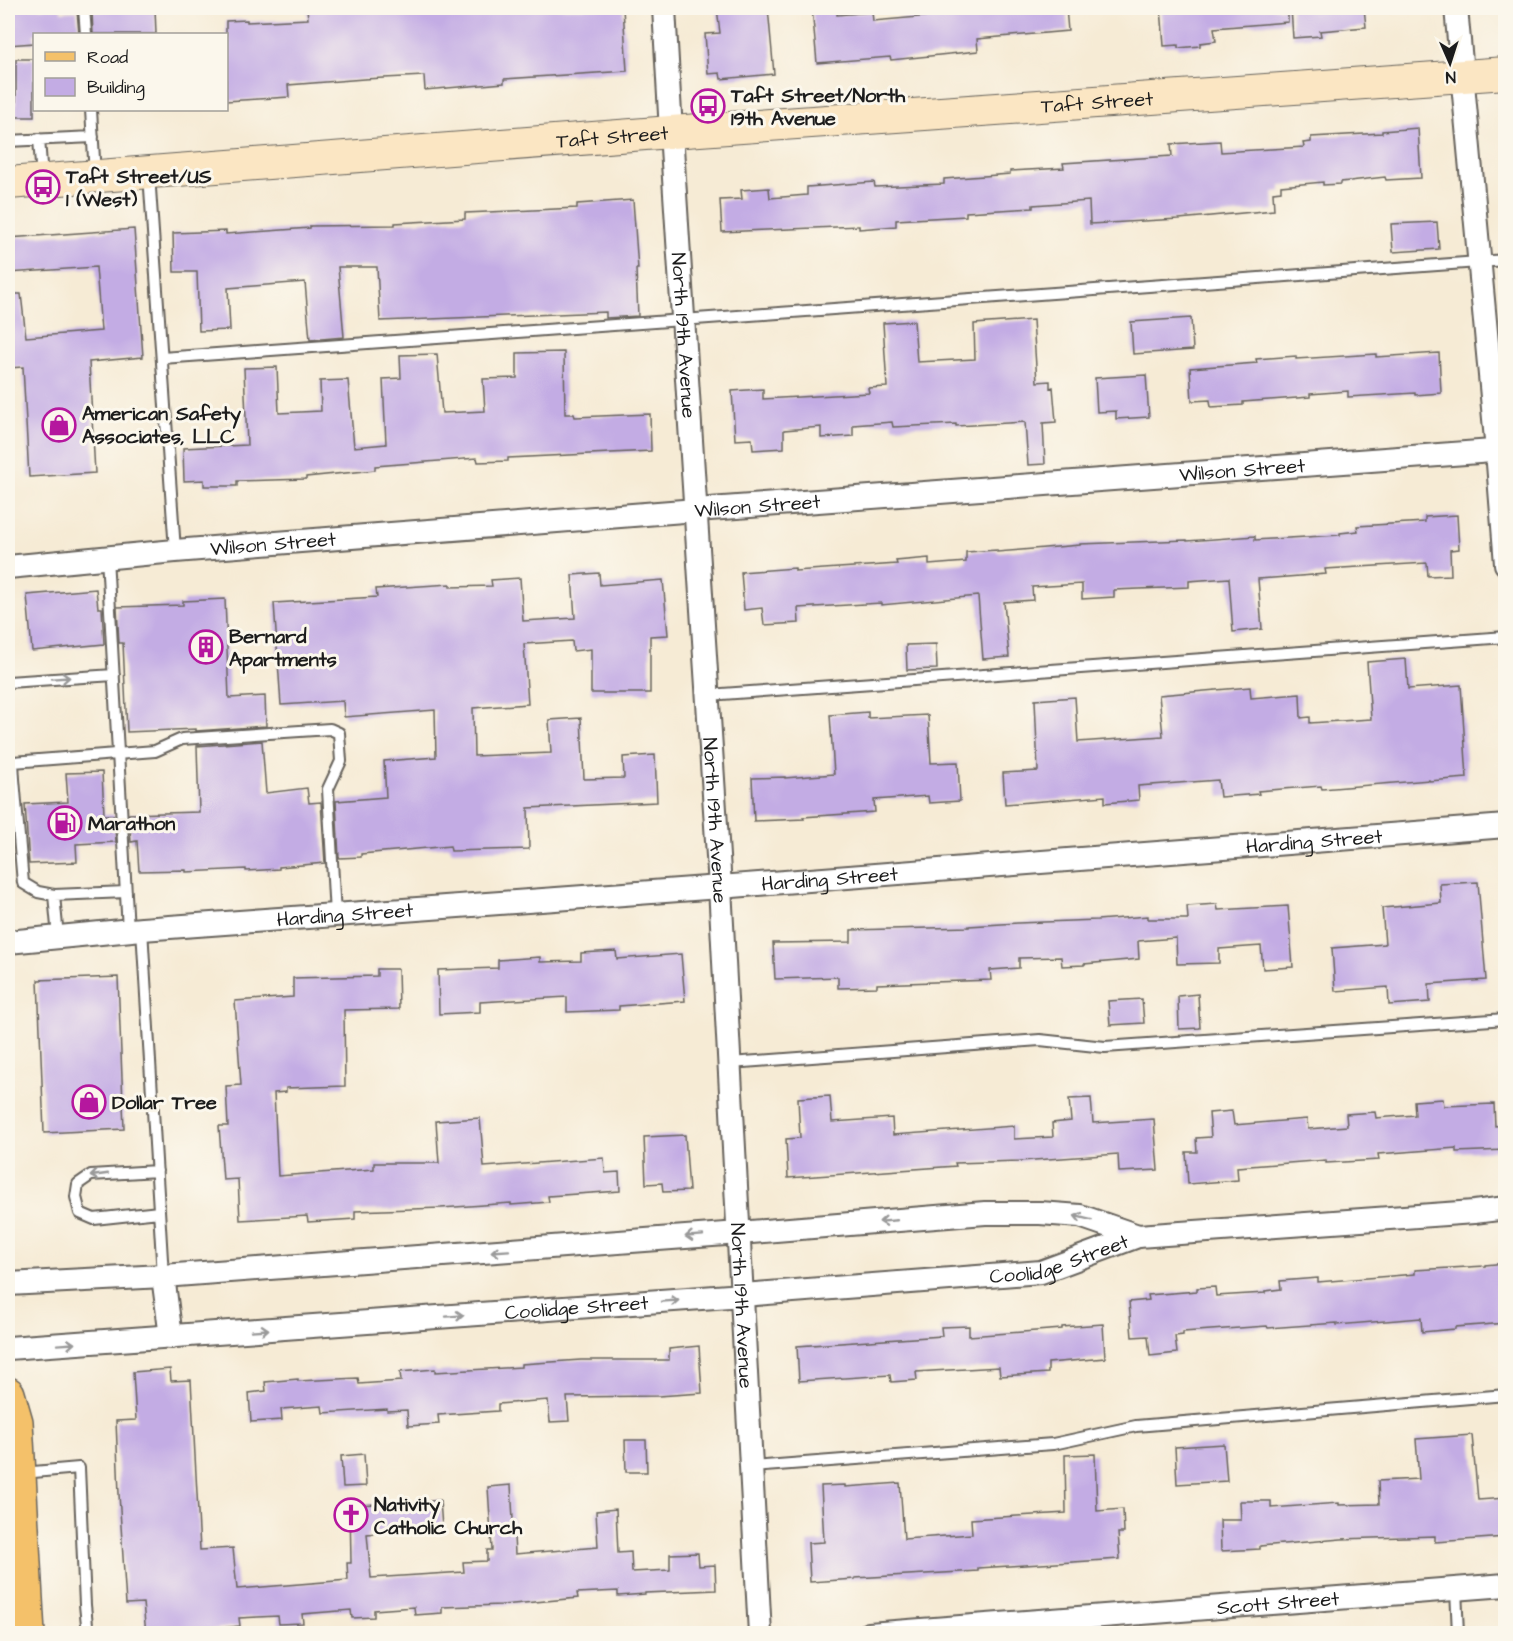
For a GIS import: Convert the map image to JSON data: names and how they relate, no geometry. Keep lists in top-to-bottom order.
{
  "streets": {
    "street": [
      "Taft Street",
      "North 19th Avenue",
      "Wilson Street",
      "Harding Street",
      "Coolidge Street",
      "Scott Street"
    ]
  },
  "crossings": [
    ["Taft Street", "North 19th Avenue"],
    ["North 19th Avenue", "Wilson Street"],
    ["North 19th Avenue", "Harding Street"],
    ["North 19th Avenue", "Coolidge Street"]
  ],
  "places": {
    "bus stop": ["Taft Street/North 19th Avenue", "Taft Street/US 1 (West)"],
    "shop": ["American Safety Associates, LLC", "Dollar Tree"],
    "building": ["Bernard Apartments"],
    "fuel station": ["Marathon"],
    "church": ["Nativity Catholic Church"]
  },
  "legend": ["Road", "Building"],
  "north": "bottom"
}
